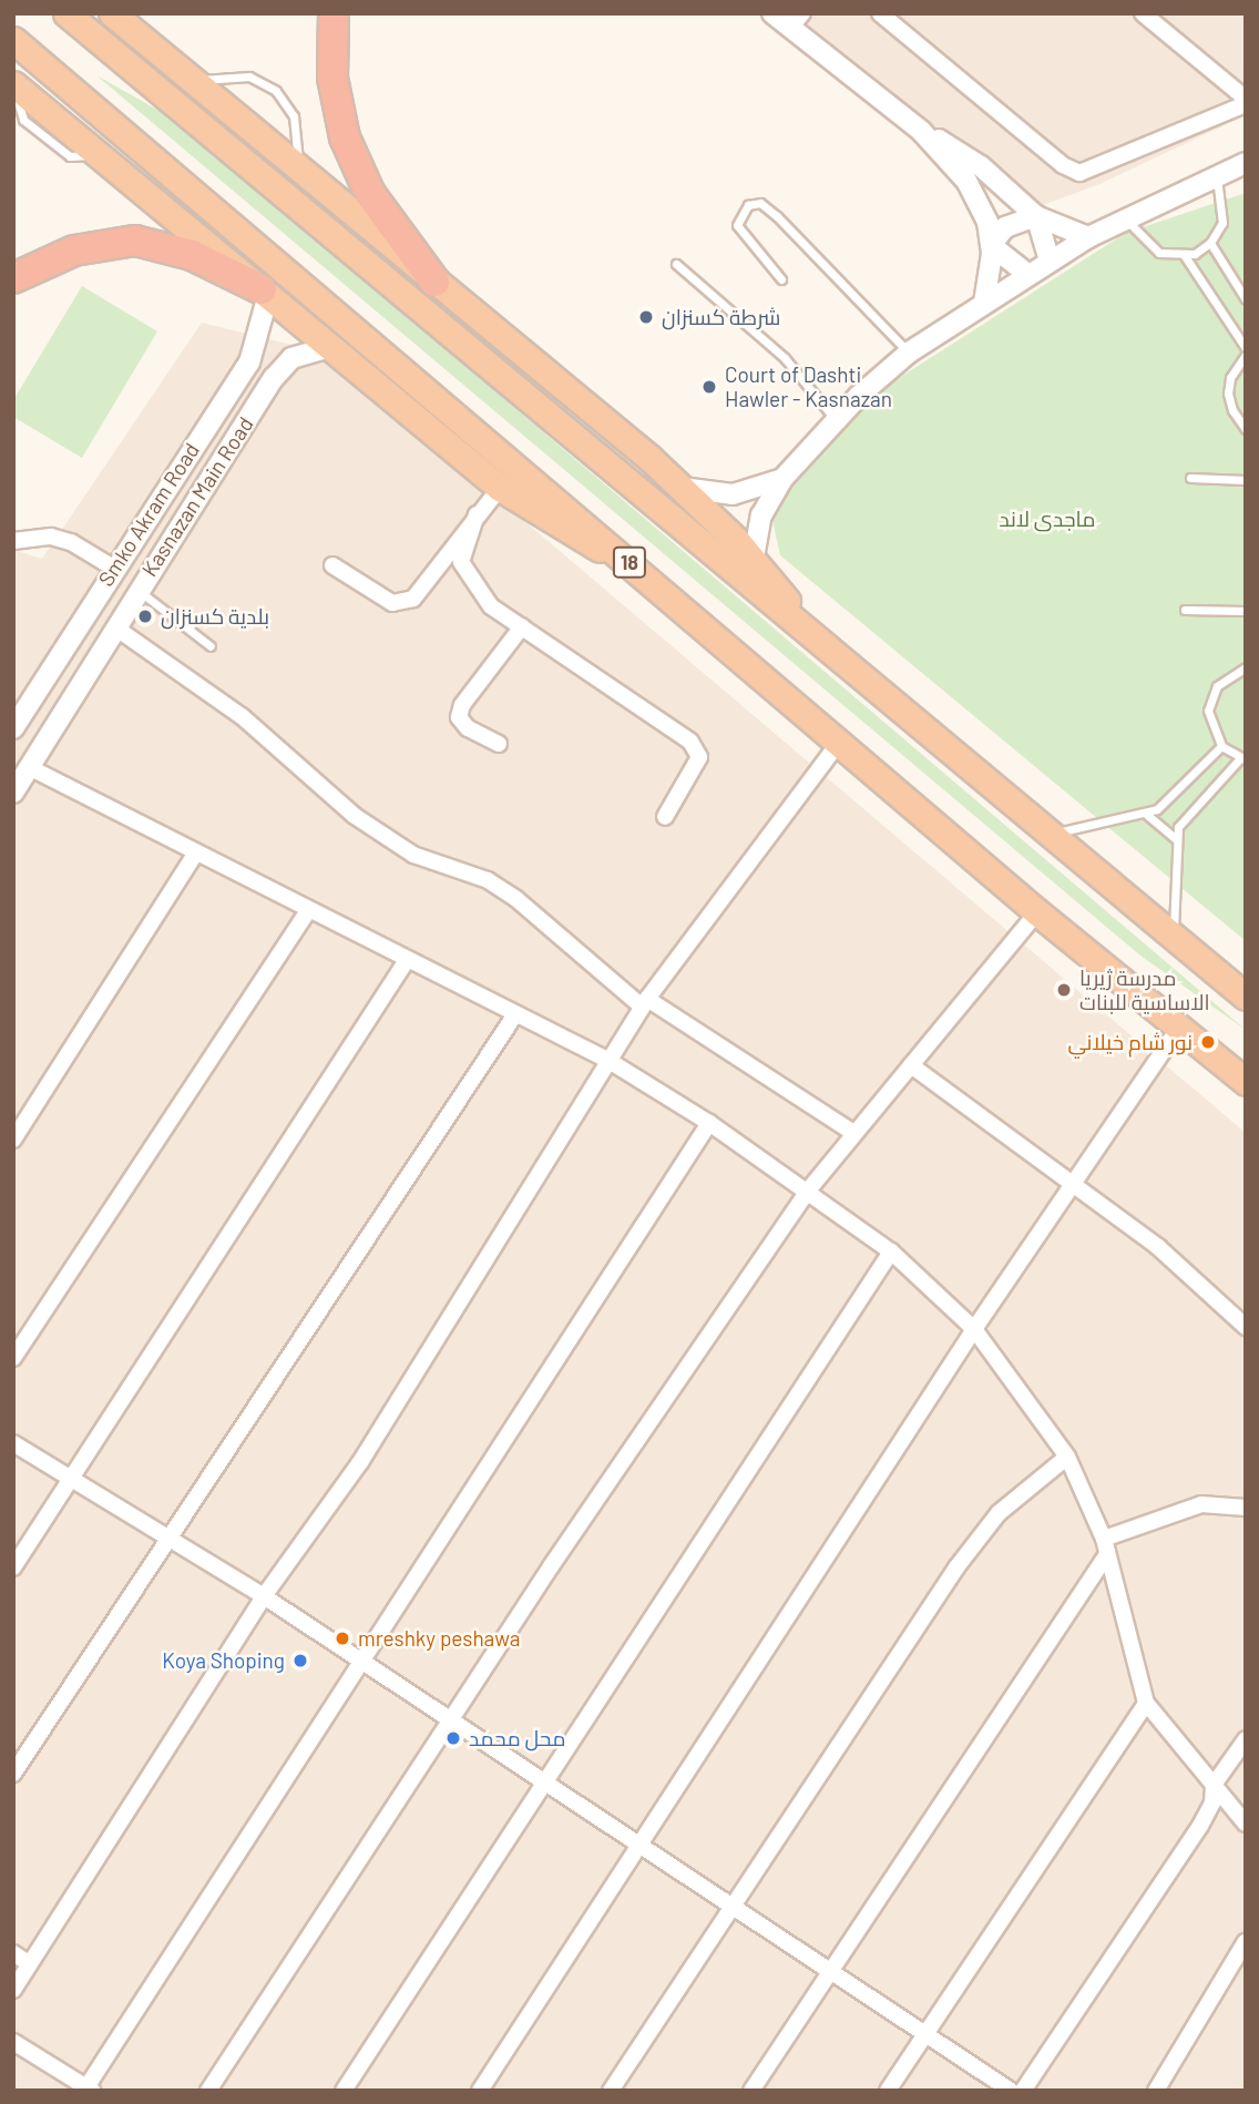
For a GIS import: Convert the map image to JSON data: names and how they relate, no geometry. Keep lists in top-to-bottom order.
{
  "streets": {
    "highway": ["18"],
    "street": ["Kasnazan Main Road", "Smko Akram Road"]
  },
  "parks": ["ماجدی لاند"],
  "places": [
    "شرطة كسنزان",
    "Court of Dashti Hawler - Kasnazan",
    "بلدية كسنزان",
    "مدرسة ژيريا الاساسية للبنات",
    "نور شام خيلاني",
    "mreshky peshawa",
    "Koya Shoping",
    "محل محمد"
  ]
}
